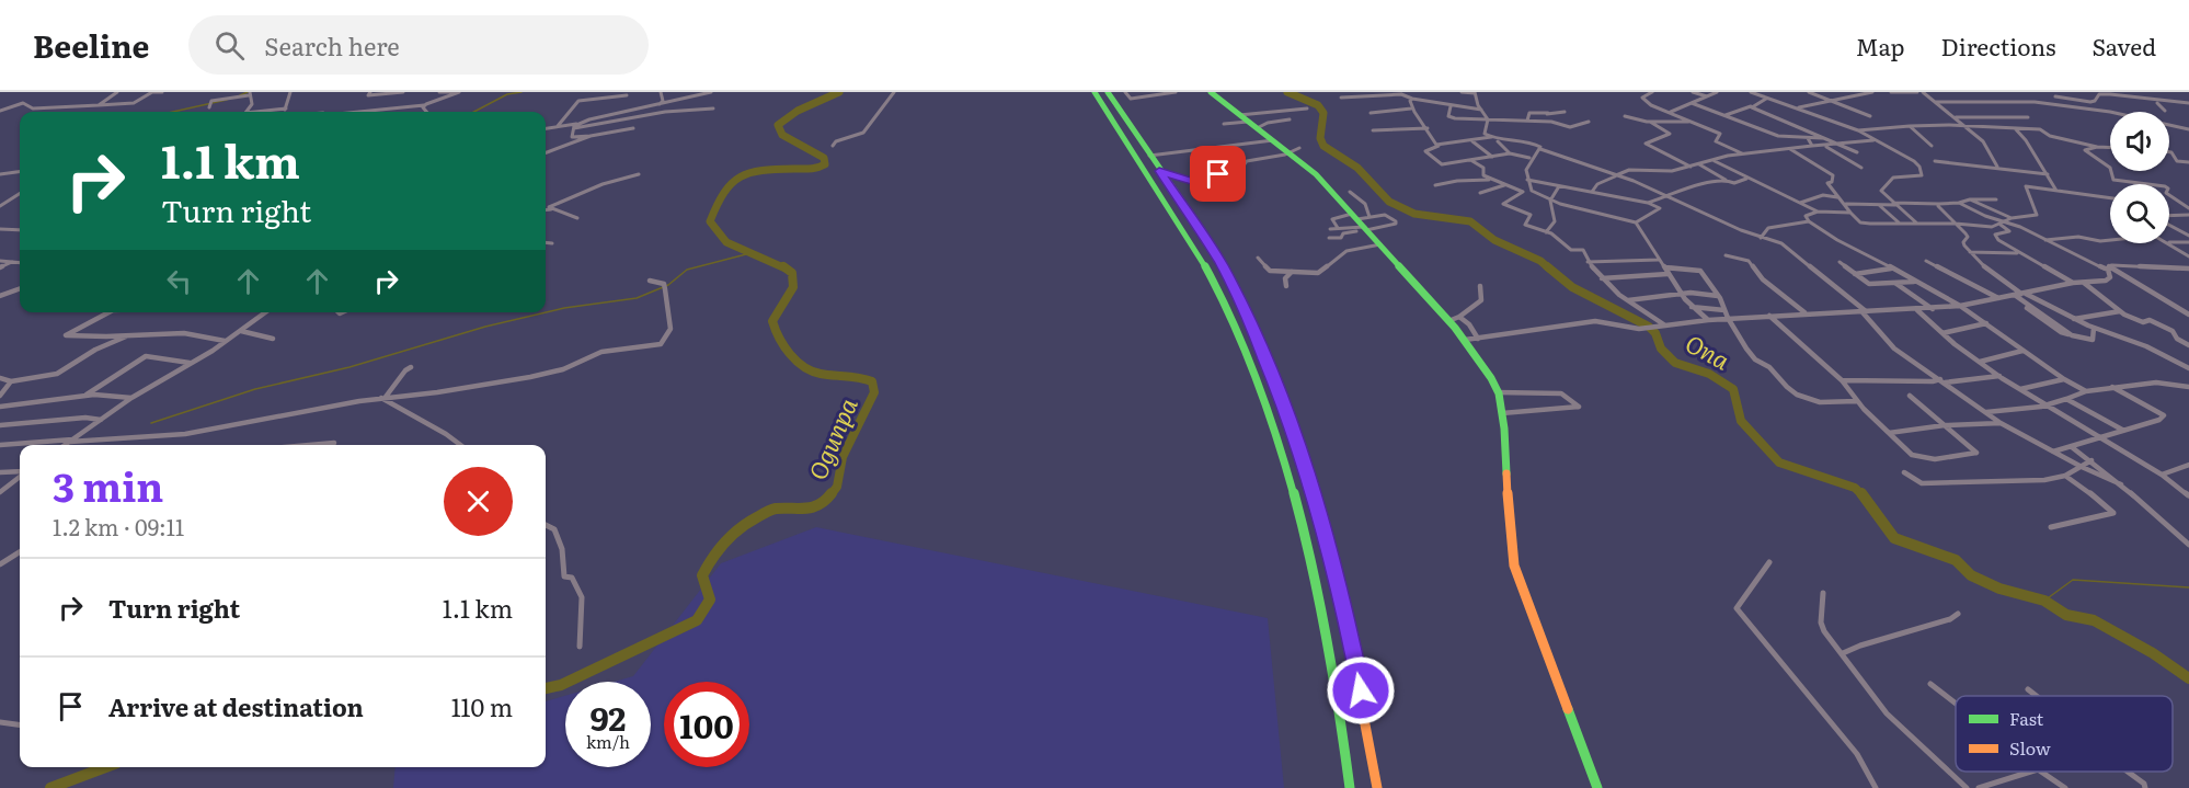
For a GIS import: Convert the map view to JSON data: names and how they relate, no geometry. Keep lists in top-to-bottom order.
{
  "water": ["Ona", "Ogunpa"],
  "legend": ["Fast", "Slow"],
  "page": {
    "header": "Beeline",
    "search": "Search here",
    "nav": ["Map", "Directions", "Saved"],
    "turn": ["1.1 km", "Turn right"],
    "heading": ["3 min", "1.2 km · 09:11"],
    "list": [
      {
        "name": "Turn right",
        "value": "1.1 km"
      },
      {
        "name": "Arrive at destination",
        "value": "110 m"
      }
    ],
    "speed": "92 km/h",
    "limit": "100"
  }
}
